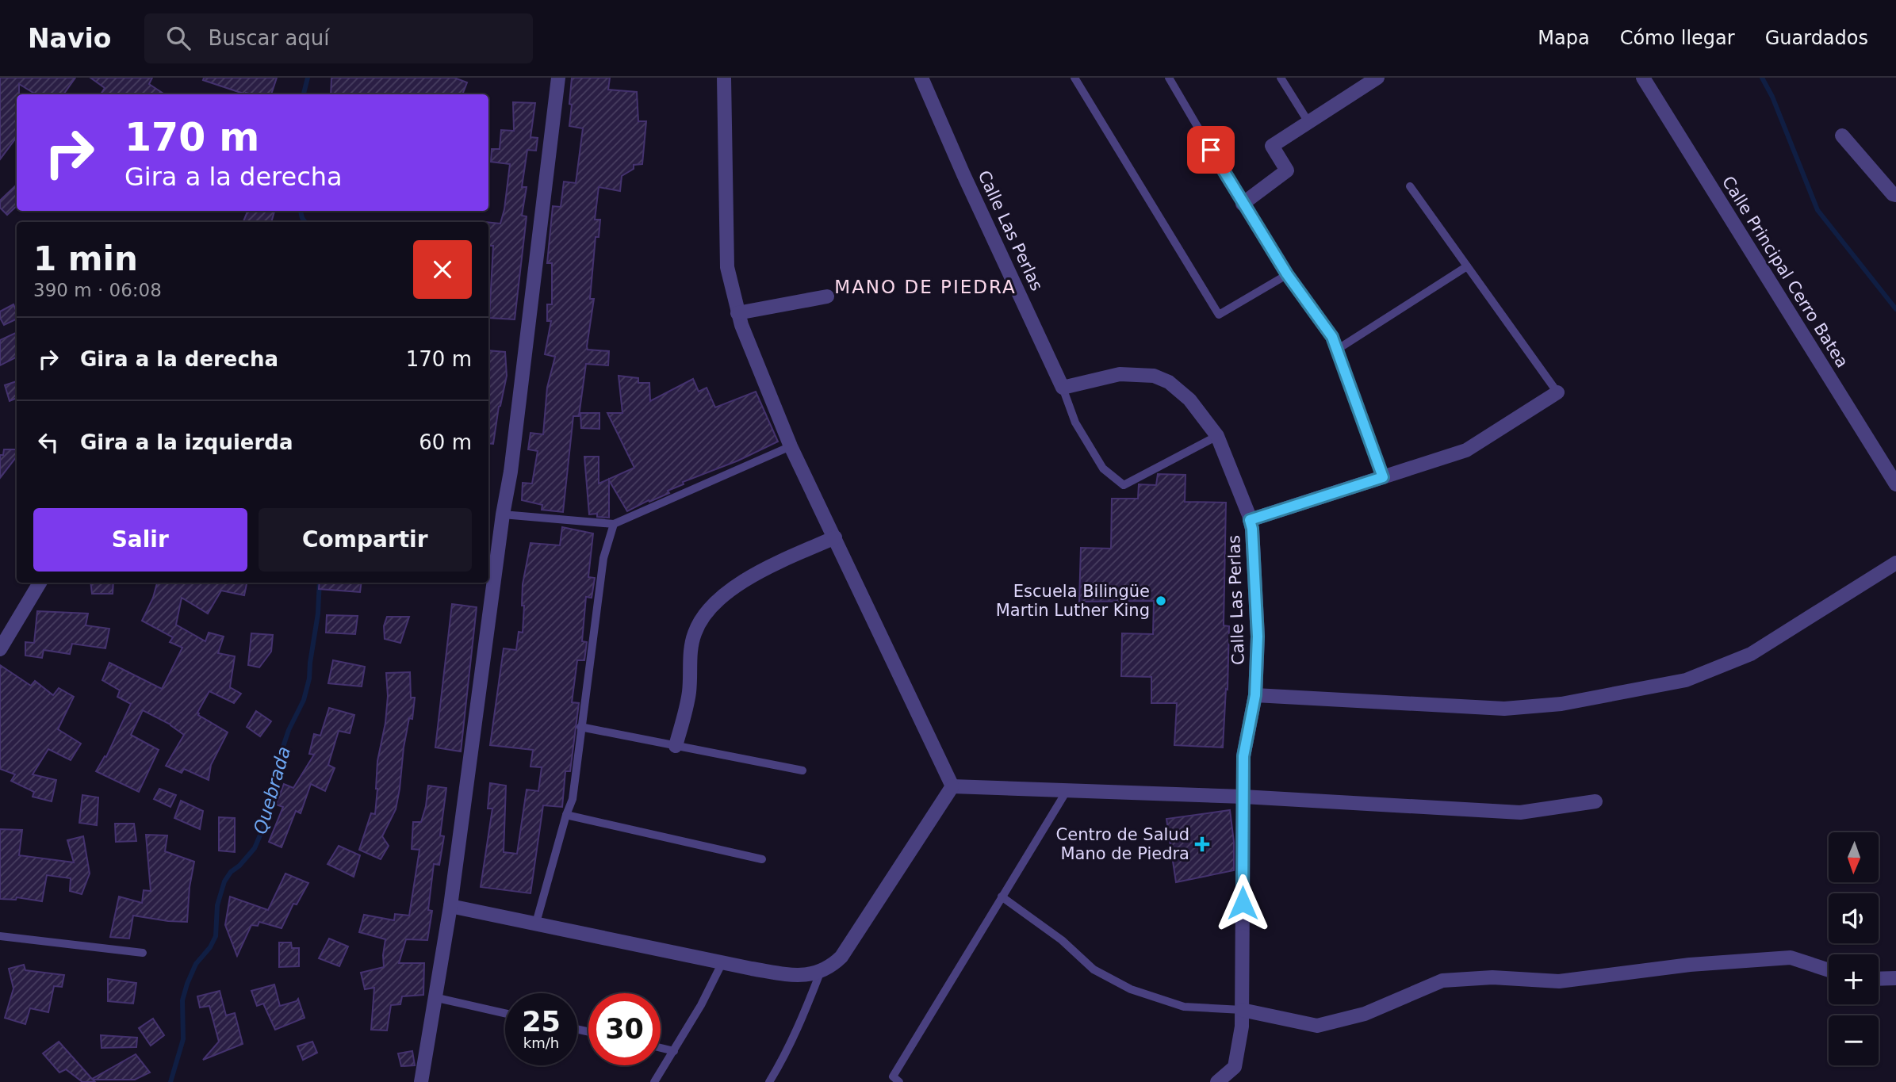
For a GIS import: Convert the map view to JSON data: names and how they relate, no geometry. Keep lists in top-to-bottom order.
{
  "streets": {
    "street": ["Calle Las Perlas", "Calle Principal Cerro Batea"]
  },
  "districts": ["MANO DE PIEDRA"],
  "water": ["Quebrada"],
  "places": {
    "other": ["Escuela Bilingüe Martin Luther King"],
    "health": ["Centro de Salud Mano de Piedra"]
  },
  "north": "bottom",
  "page": {
    "header": "Navio",
    "search": "Buscar aquí",
    "nav": ["Mapa", "Cómo llegar", "Guardados"],
    "turn": ["170 m", "Gira a la derecha"],
    "heading": ["1 min", "390 m · 06:08"],
    "list": [
      {
        "name": "Gira a la derecha",
        "value": "170 m"
      },
      {
        "name": "Gira a la izquierda",
        "value": "60 m"
      }
    ],
    "buttons": ["Salir", "Compartir"],
    "map_buttons": ["+", "−"],
    "speed": "25 km/h",
    "limit": "30"
  }
}
